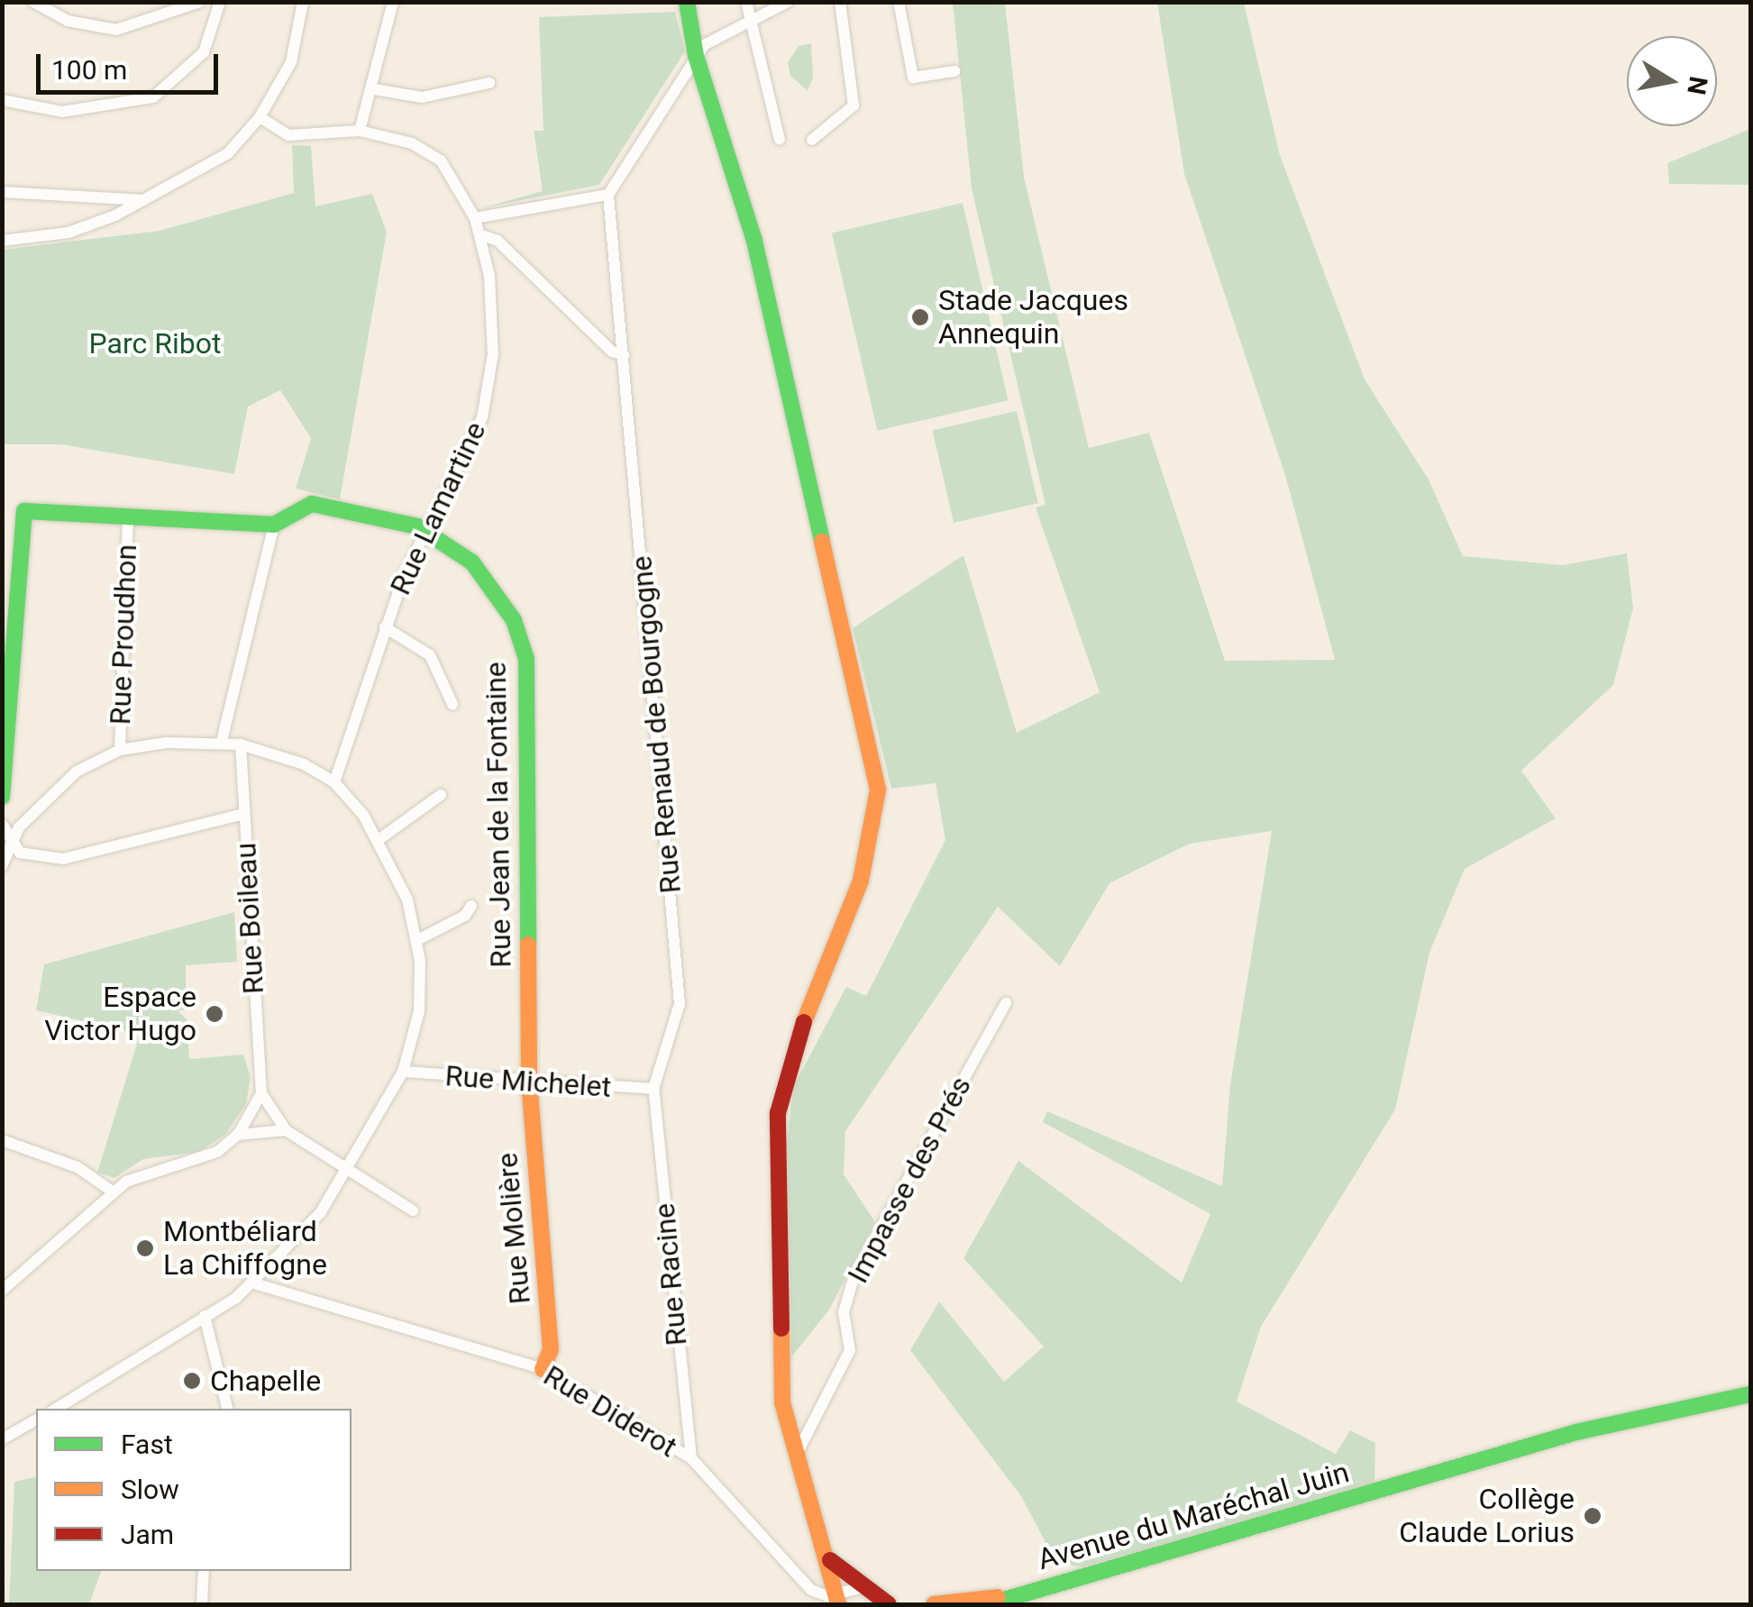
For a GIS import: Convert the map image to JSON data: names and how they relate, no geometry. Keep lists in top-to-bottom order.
{
  "streets": {
    "street": [
      "Rue Lamartine",
      "Rue Proudhon",
      "Rue Renaud de Bourgogne",
      "Rue Jean de la Fontaine",
      "Rue Boileau",
      "Rue Michelet",
      "Impasse des Prés",
      "Rue Molière",
      "Rue Racine",
      "Rue Diderot",
      "Avenue du Maréchal Juin"
    ]
  },
  "crossings": [
    ["Rue Lamartine", "Rue Jean de la Fontaine"],
    ["Rue Renaud de Bourgogne", "Rue Michelet"],
    ["Rue Renaud de Bourgogne", "Rue Racine"],
    ["Rue Jean de la Fontaine", "Rue Michelet"],
    ["Rue Jean de la Fontaine", "Rue Molière"],
    ["Rue Michelet", "Rue Molière"],
    ["Rue Michelet", "Rue Racine"],
    ["Rue Molière", "Rue Diderot"],
    ["Rue Racine", "Rue Diderot"]
  ],
  "parks": ["Parc Ribot"],
  "places": [
    "Stade Jacques Annequin",
    "Espace Victor Hugo",
    "Montbéliard La Chiffogne",
    "Chapelle",
    "Collège Claude Lorius"
  ],
  "legend": ["Fast", "Slow", "Jam"],
  "scale_bar": "100 m",
  "north": "right"
}
